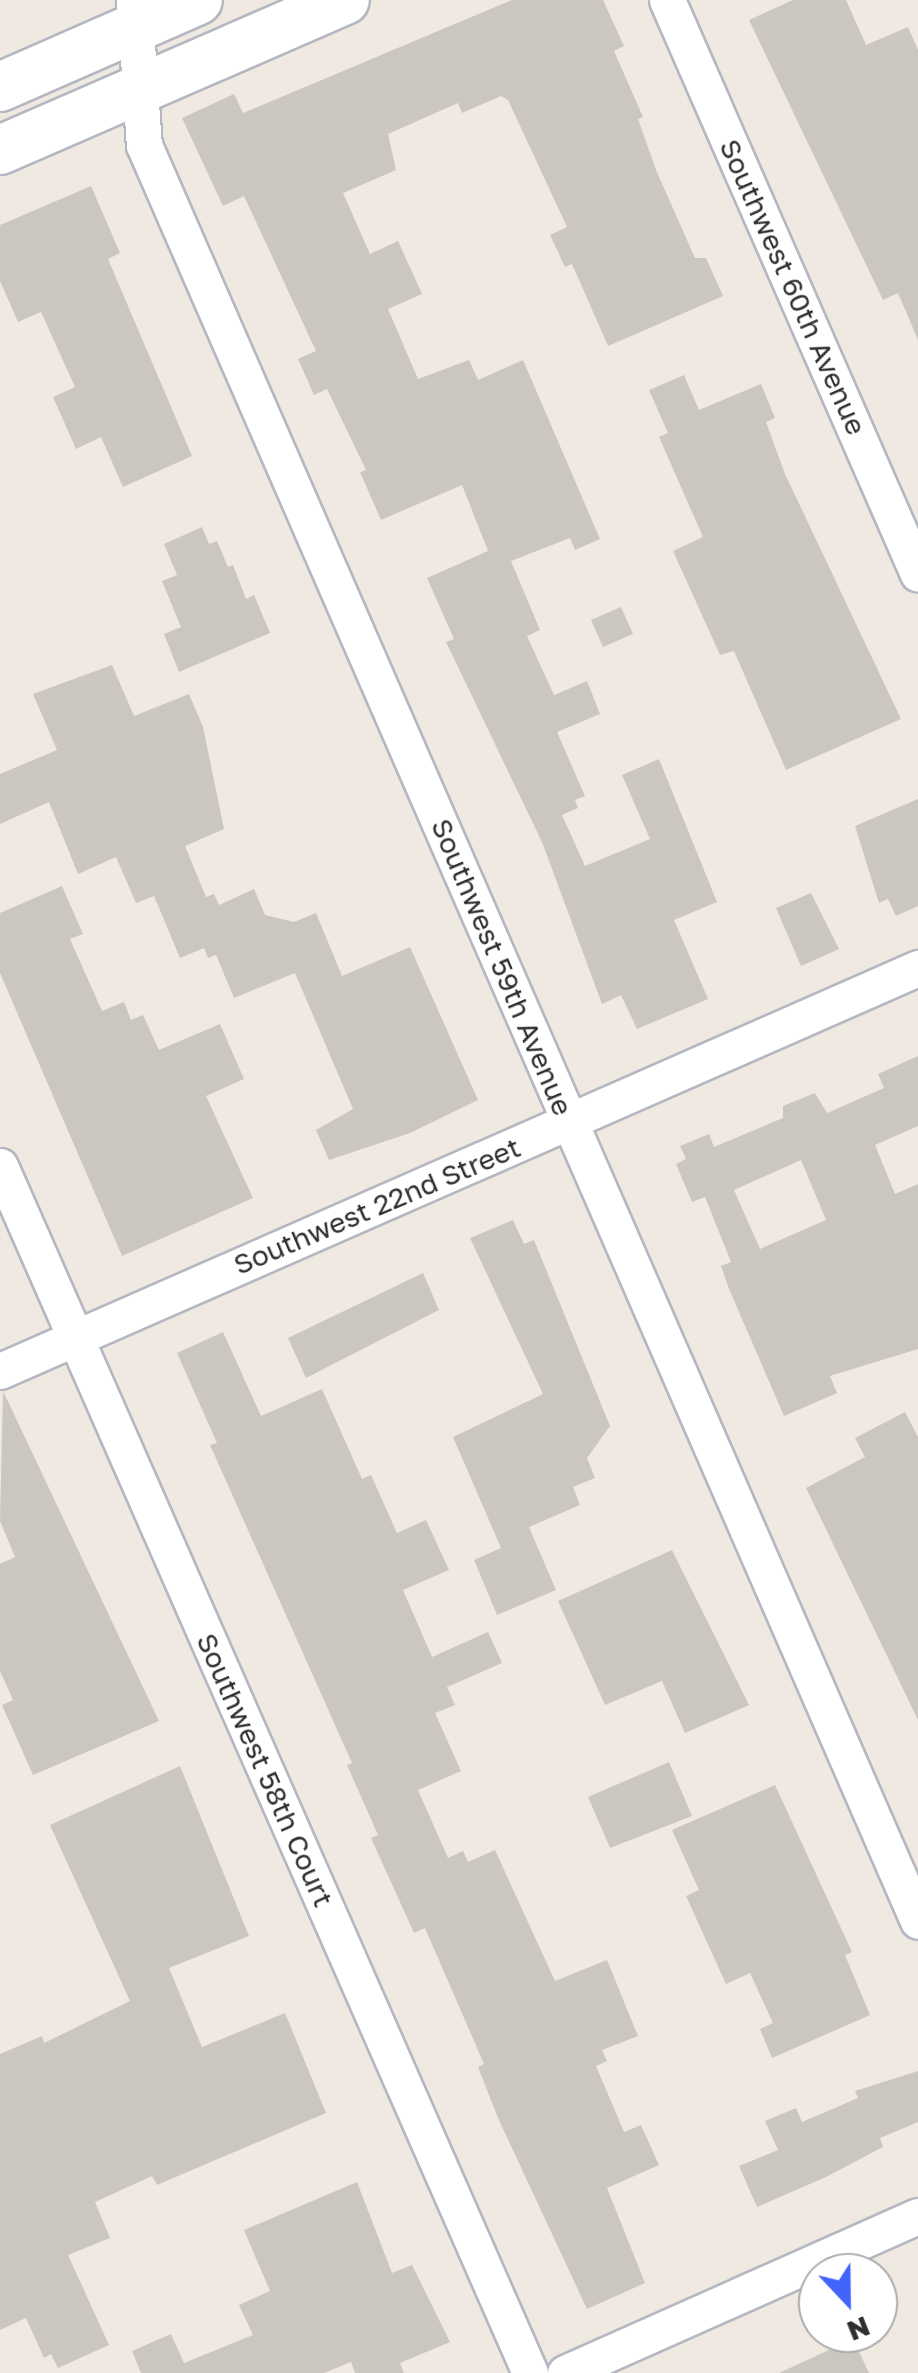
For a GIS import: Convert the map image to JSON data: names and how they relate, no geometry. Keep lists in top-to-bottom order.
{
  "streets": {
    "street": [
      "Southwest 60th Avenue",
      "Southwest 59th Avenue",
      "Southwest 22nd Street",
      "Southwest 58th Court"
    ]
  },
  "crossings": [
    ["Southwest 59th Avenue", "Southwest 22nd Street"],
    ["Southwest 22nd Street", "Southwest 58th Court"]
  ],
  "north": "bottom"
}
